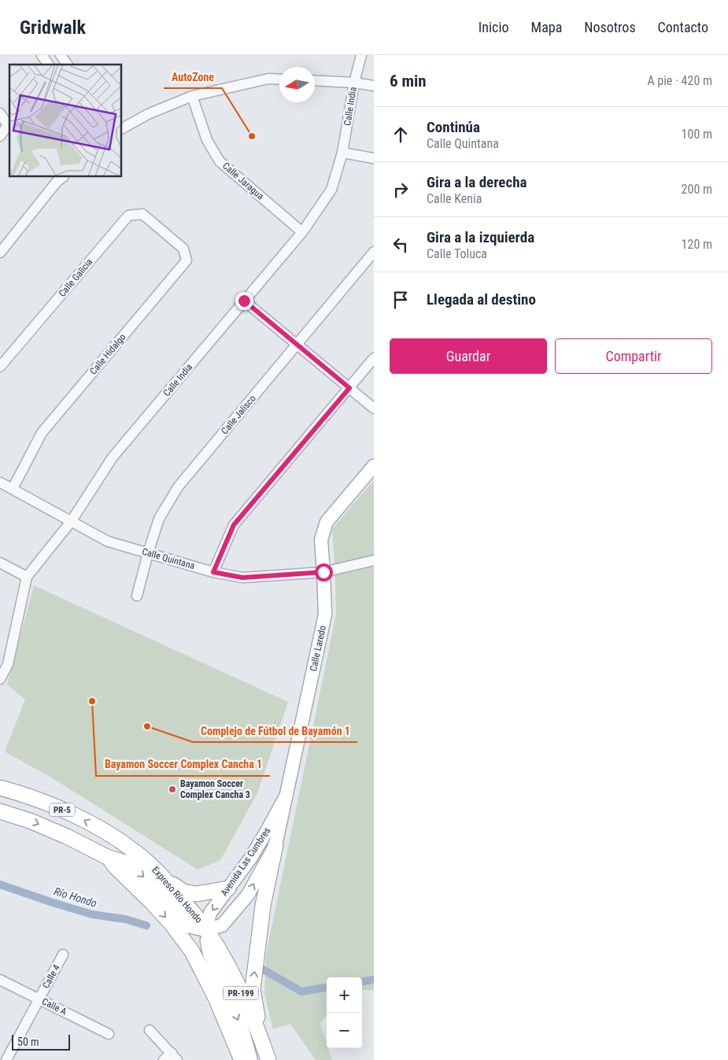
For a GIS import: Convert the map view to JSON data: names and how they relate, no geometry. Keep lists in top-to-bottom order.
{
  "streets": {
    "highway": ["PR-5", "Expreso Río Hondo", "PR-199"],
    "main road": ["Calle Laredo", "Avenida Las Cumbres"],
    "street": [
      "Calle India",
      "Calle Jaragua",
      "Calle Galicia",
      "Calle Hidalgo",
      "Calle Jalisco",
      "Calle Quintana",
      "Calle 4",
      "Calle A"
    ]
  },
  "crossings": [
    ["Calle India", "Calle Jaragua"],
    ["Calle India", "Calle Quintana"],
    ["Calle Galicia", "Calle Hidalgo"],
    ["Calle Hidalgo", "Calle Quintana"],
    ["Calle Jalisco", "Calle Quintana"],
    ["Calle Quintana", "Calle Laredo"],
    ["Calle Laredo", "Avenida Las Cumbres"],
    ["PR-5", "PR-199"],
    ["Avenida Las Cumbres", "Expreso Río Hondo"],
    ["Avenida Las Cumbres", "PR-199"],
    ["Expreso Río Hondo", "PR-199"],
    ["Calle 4", "Calle A"]
  ],
  "water": ["Río Hondo"],
  "places": [
    "AutoZone",
    "Bayamon Soccer Complex Cancha 1",
    "Complejo de Fútbol de Bayamón 1",
    "Bayamon Soccer Complex Cancha 3"
  ],
  "scale_bar": "50 m",
  "north": "left",
  "page": {
    "header": "Gridwalk",
    "nav": [
      "Inicio",
      "Mapa",
      "Nosotros",
      "Contacto"
    ],
    "heading": ["6 min", "A pie · 420 m"],
    "list": [
      ["Continúa", "Calle Quintana", "100 m"],
      ["Gira a la derecha", "Calle Kenia", "200 m"],
      ["Gira a la izquierda", "Calle Toluca", "120 m"],
      "Llegada al destino"
    ],
    "buttons": ["Guardar", "Compartir"],
    "map_buttons": ["+", "−"],
    "scale": "50 m"
  }
}
